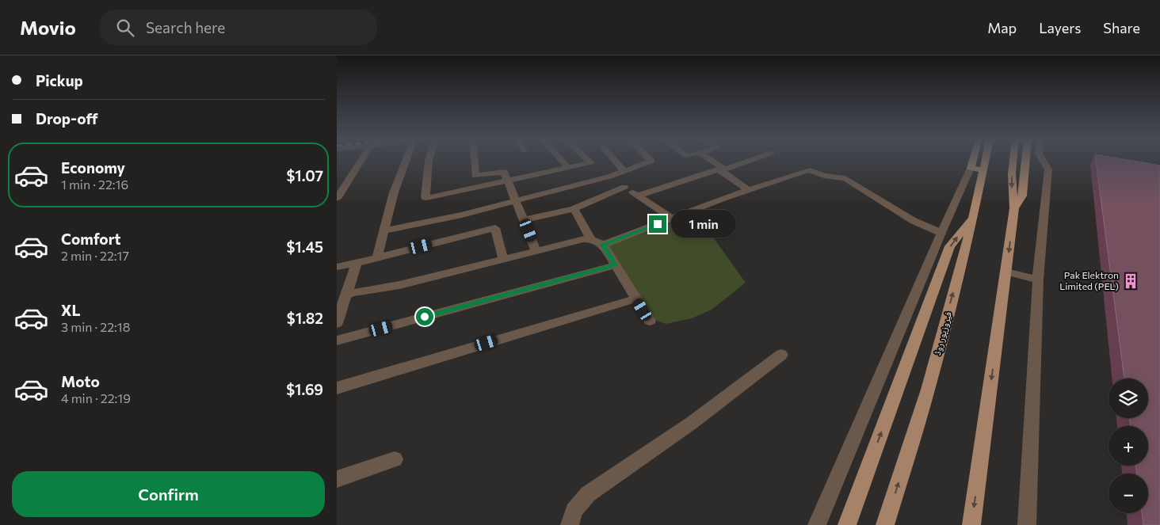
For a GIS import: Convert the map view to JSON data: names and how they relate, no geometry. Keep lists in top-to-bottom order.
{
  "streets": {
    "main road": ["فیروزپور روڈ"]
  },
  "places": {
    "building": ["Pak Elektron Limited (PEL)"]
  },
  "page": {
    "header": "Movio",
    "search": "Search here",
    "nav": ["Map", "Layers", "Share"],
    "banner": ["Pickup", "Drop-off"],
    "list": [
      {
        "name": "Economy",
        "note": "1 min · 22:16",
        "value": "$1.07"
      },
      {
        "name": "Comfort",
        "note": "2 min · 22:17",
        "value": "$1.45"
      },
      {
        "name": "XL",
        "note": "3 min · 22:18",
        "value": "$1.82"
      },
      {
        "name": "Moto",
        "note": "4 min · 22:19",
        "value": "$1.69"
      }
    ],
    "bubble": "1 min",
    "map_buttons": ["+", "−"],
    "buttons": "Confirm"
  }
}
